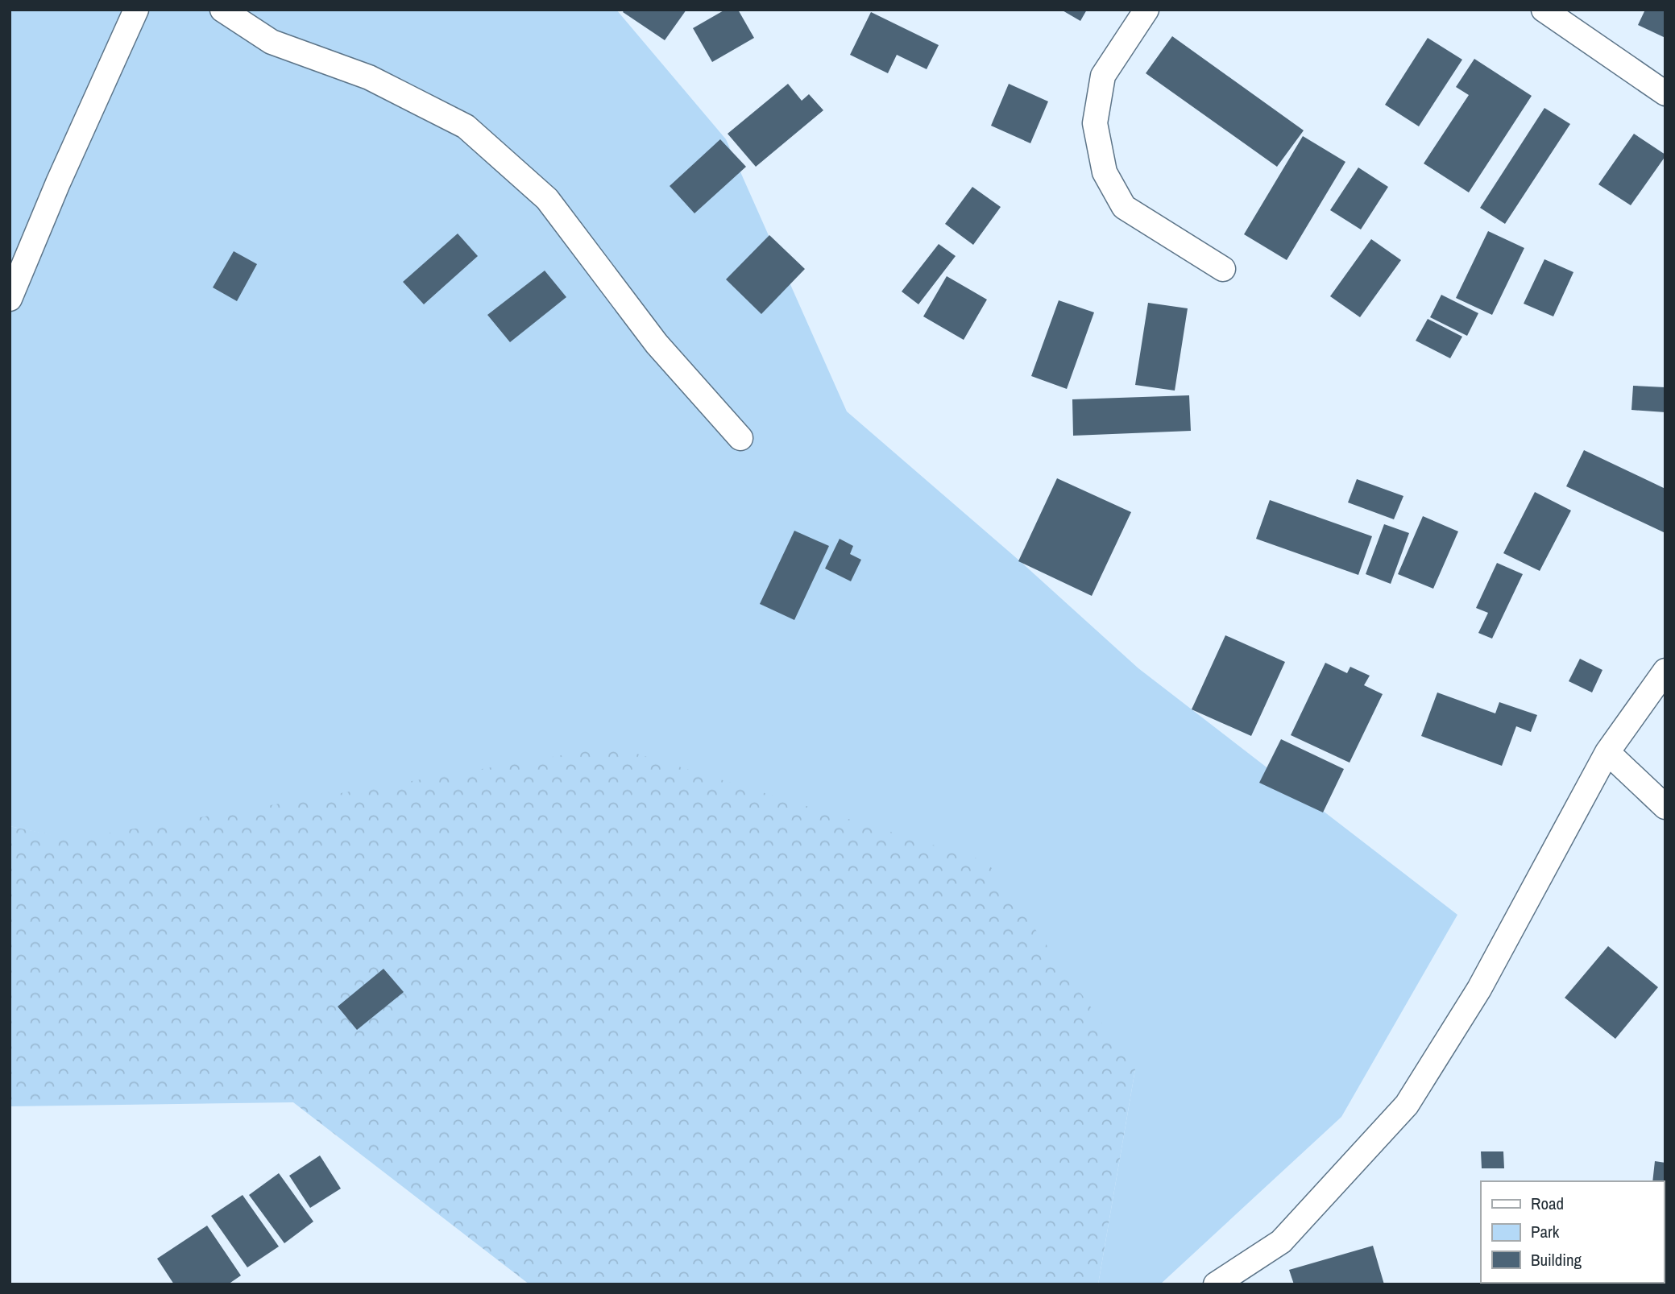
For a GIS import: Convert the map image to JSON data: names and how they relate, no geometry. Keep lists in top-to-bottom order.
{
  "legend": ["Road", "Park", "Building"]
}
